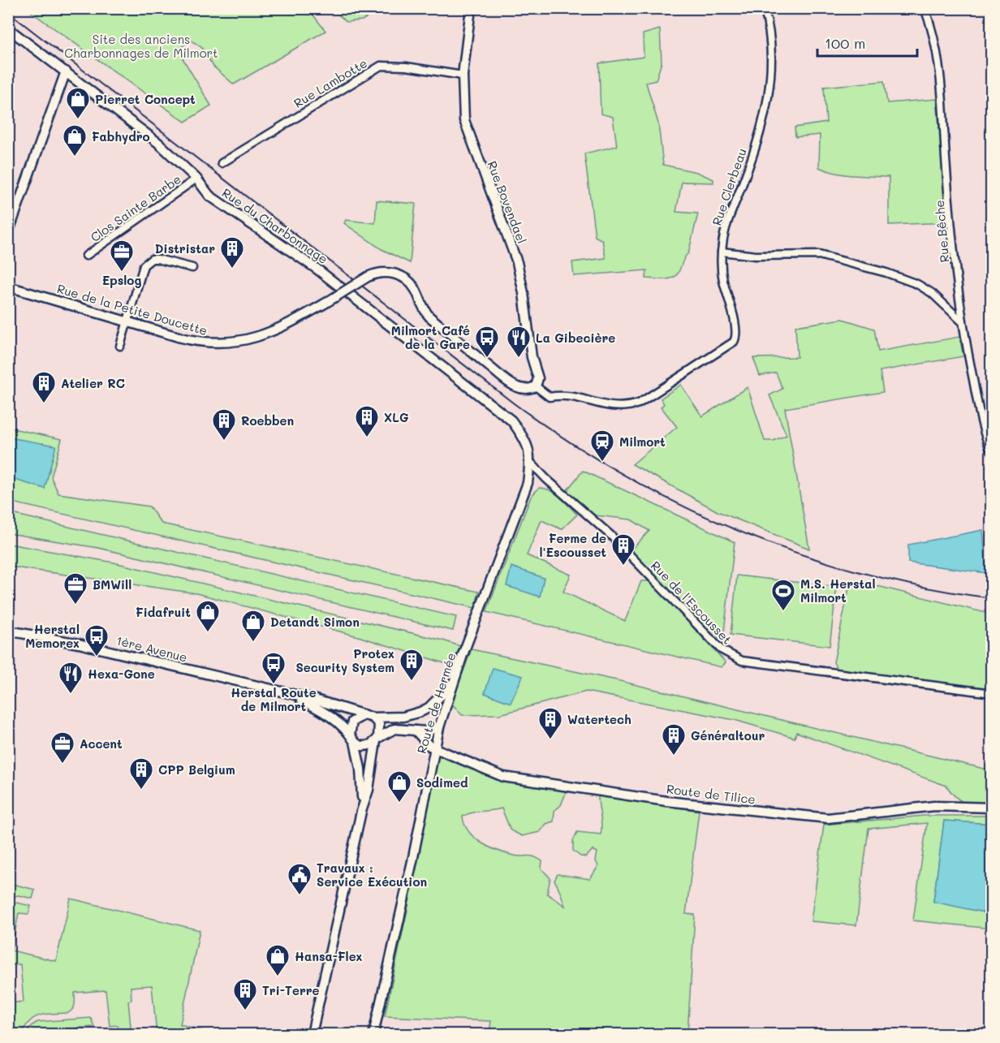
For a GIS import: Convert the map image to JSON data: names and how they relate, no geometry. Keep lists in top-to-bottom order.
{
  "streets": {
    "street": [
      "Rue Lambotte",
      "Rue Clerbeau",
      "Rue Bovendael",
      "Clos Sainte Barbe",
      "Rue du Charbonnage",
      "Rue Bêche",
      "Rue de la Petite Doucette",
      "Rue de l'Escousset",
      "1ère Avenue",
      "Route de Hermée",
      "Route de Tilice"
    ]
  },
  "crossings": [
    ["Rue Lambotte", "Rue Bovendael"],
    ["Rue Clerbeau", "Rue Bovendael"],
    ["Rue Clerbeau", "Rue de la Petite Doucette"],
    ["Rue Bovendael", "Rue de la Petite Doucette"],
    ["Clos Sainte Barbe", "Rue du Charbonnage"],
    ["Rue du Charbonnage", "Route de Hermée"],
    ["Rue de l'Escousset", "Route de Hermée"],
    ["1ère Avenue", "Route de Hermée"],
    ["Route de Hermée", "Route de Tilice"]
  ],
  "parks": ["Site des anciens Charbonnages de Milmort"],
  "places": {
    "shop": [
      "Pierret Concept",
      "Fabhydro",
      "Fidafruit",
      "Detandt Simon",
      "Sodimed",
      "Hansa-Flex"
    ],
    "building": [
      "Distristar",
      "Atelier RC",
      "XLG",
      "Roebben",
      "Ferme de l'Escousset",
      "Protex Security System",
      "Watertech",
      "Généraltour",
      "CPP Belgium",
      "Tri-Terre"
    ],
    "office": ["Epslog", "BMWill", "Accent"],
    "bus stop": ["Milmort Café de la Gare", "Herstal Memorex", "Herstal Route de Milmort"],
    "restaurant": ["La Gibecière", "Hexa-Gone"],
    "station": ["Milmort"],
    "sports": ["M.S. Herstal Milmort"],
    "public building": ["Travaux : Service Exécution"]
  },
  "scale_bar": "100 m"
}
